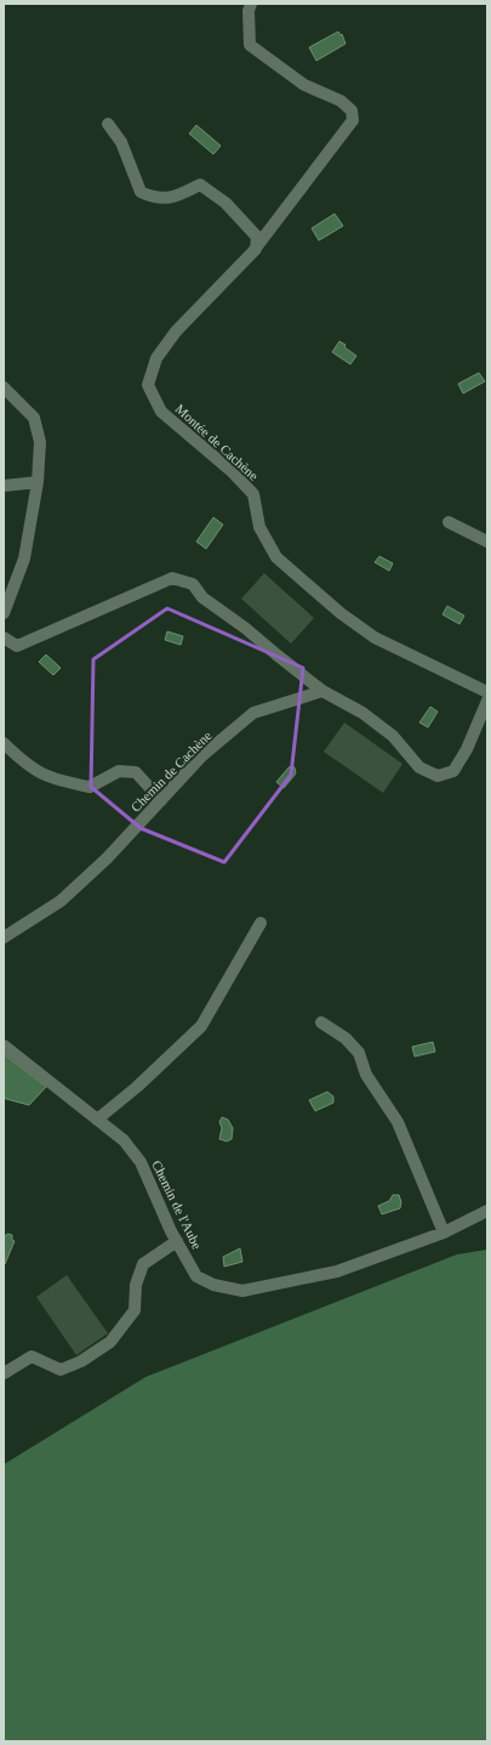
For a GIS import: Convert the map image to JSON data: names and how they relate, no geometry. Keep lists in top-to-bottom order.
{
  "streets": {
    "street": ["Montée de Cachène", "Chemin de Cachène", "Chemin de l'Aube"]
  }
}
